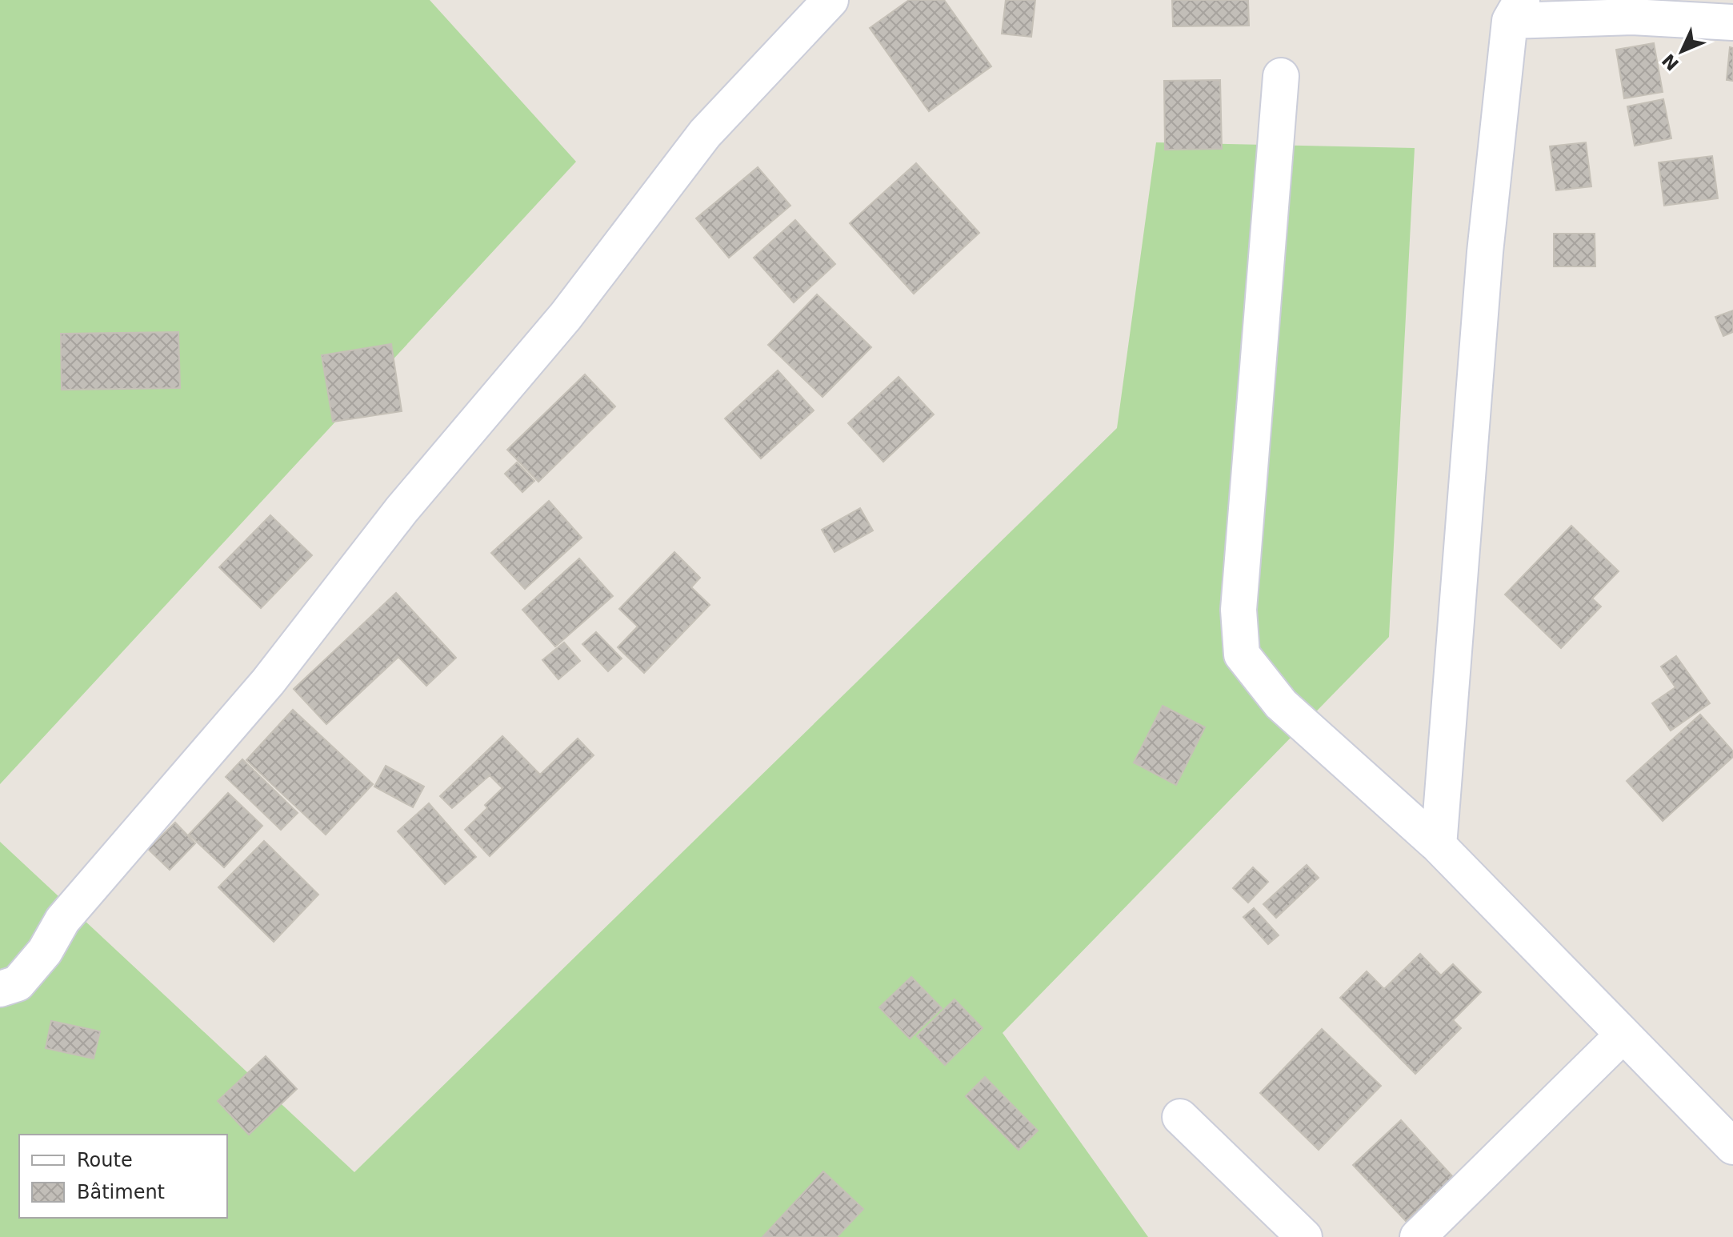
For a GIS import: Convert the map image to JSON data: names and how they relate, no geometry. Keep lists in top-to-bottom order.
{
  "legend": ["Route", "Bâtiment"],
  "north": "bottom left"
}
